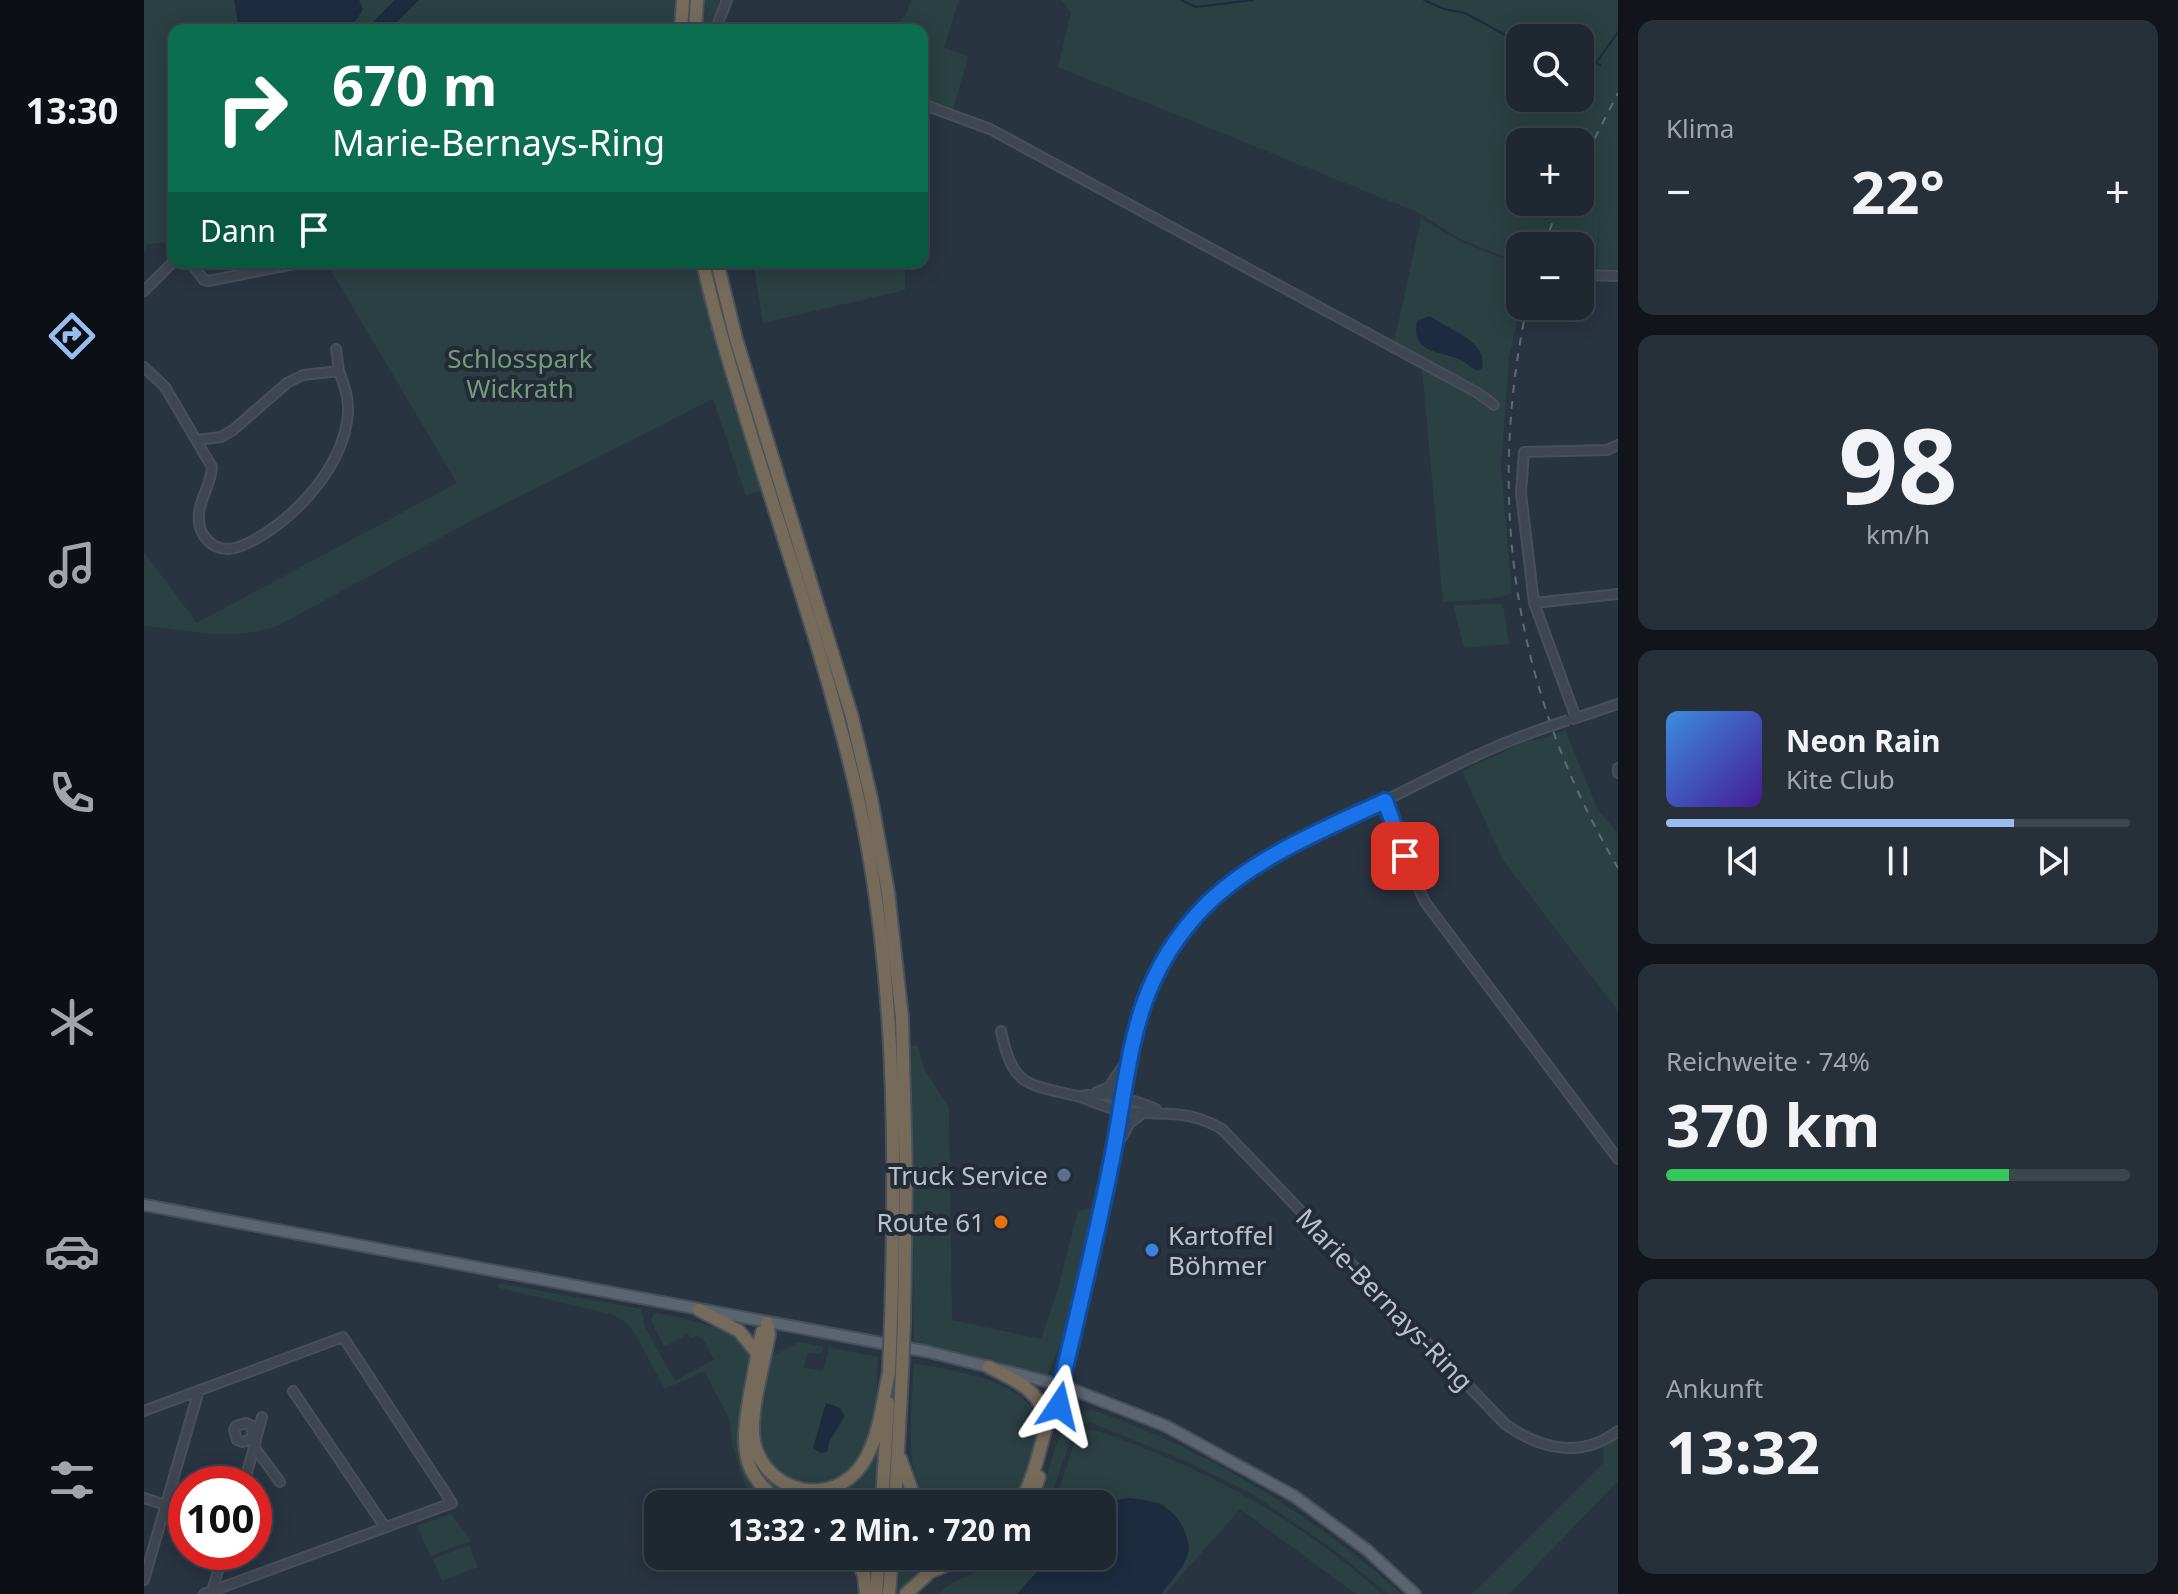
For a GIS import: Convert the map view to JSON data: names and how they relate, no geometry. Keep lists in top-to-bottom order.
{
  "streets": {
    "street": ["Marie-Bernays-Ring"]
  },
  "parks": ["Schlosspark Wickrath"],
  "places": ["Truck Service", "Route 61", "Kartoffel Böhmer"],
  "page": {
    "tabs": "13:30",
    "tile": [
      "Klima",
      ["98", "km/h"],
      ["Reichweite · 74%", "370 km"],
      ["Ankunft", "13:32"]
    ],
    "map_buttons": ["+", "−"],
    "turn": ["670 m", "Marie-Bernays-Ring"],
    "heat": ["−", "22°", "+"],
    "then": "Dann",
    "song": ["Neon Rain", "Kite Club"],
    "limit": "100",
    "trip": "13:32 · 2 Min. · 720 m"
  }
}
